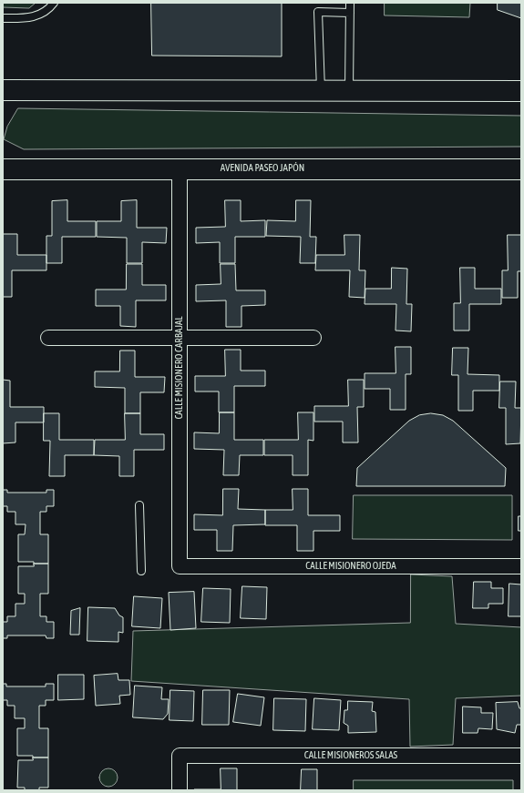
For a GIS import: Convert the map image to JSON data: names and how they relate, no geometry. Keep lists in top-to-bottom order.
{
  "streets": {
    "main road": ["AVENIDA PASEO JAPÓN"],
    "street": ["CALLE MISIONERO CARBAJAL", "CALLE MISIONERO OJEDA", "CALLE MISIONEROS SALAS"]
  },
  "crossings": [
    ["AVENIDA PASEO JAPÓN", "CALLE MISIONERO CARBAJAL"],
    ["CALLE MISIONERO CARBAJAL", "CALLE MISIONERO OJEDA"]
  ]
}
